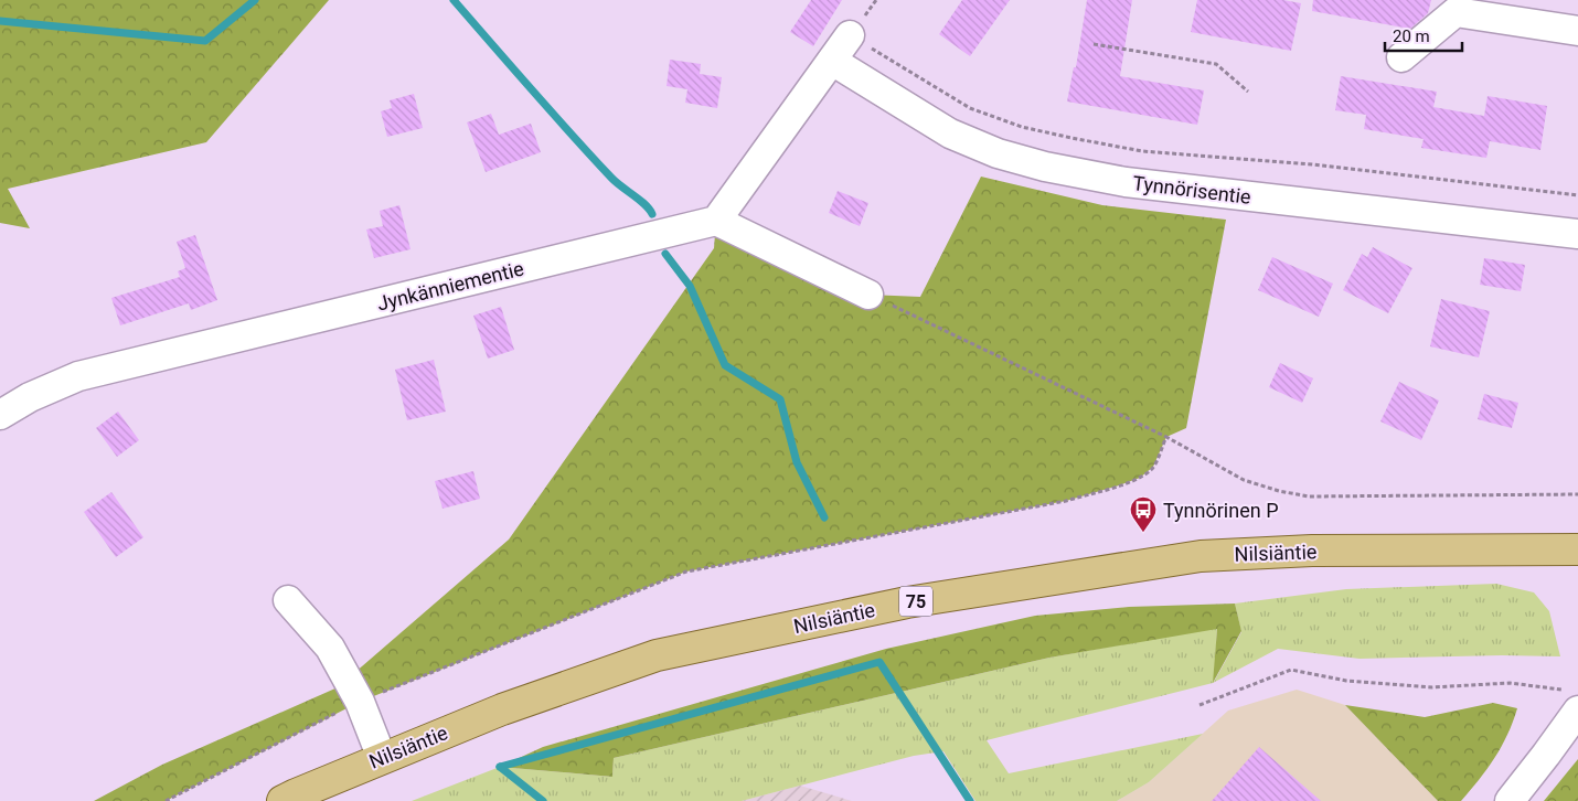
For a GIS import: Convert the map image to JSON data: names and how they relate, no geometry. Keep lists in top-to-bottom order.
{
  "streets": {
    "main road": ["Nilsiäntie", "75"],
    "street": ["Tynnörisentie", "Jynkänniementie"]
  },
  "places": {
    "bus stop": ["Tynnörinen P"]
  },
  "scale_bar": "20 m"
}
